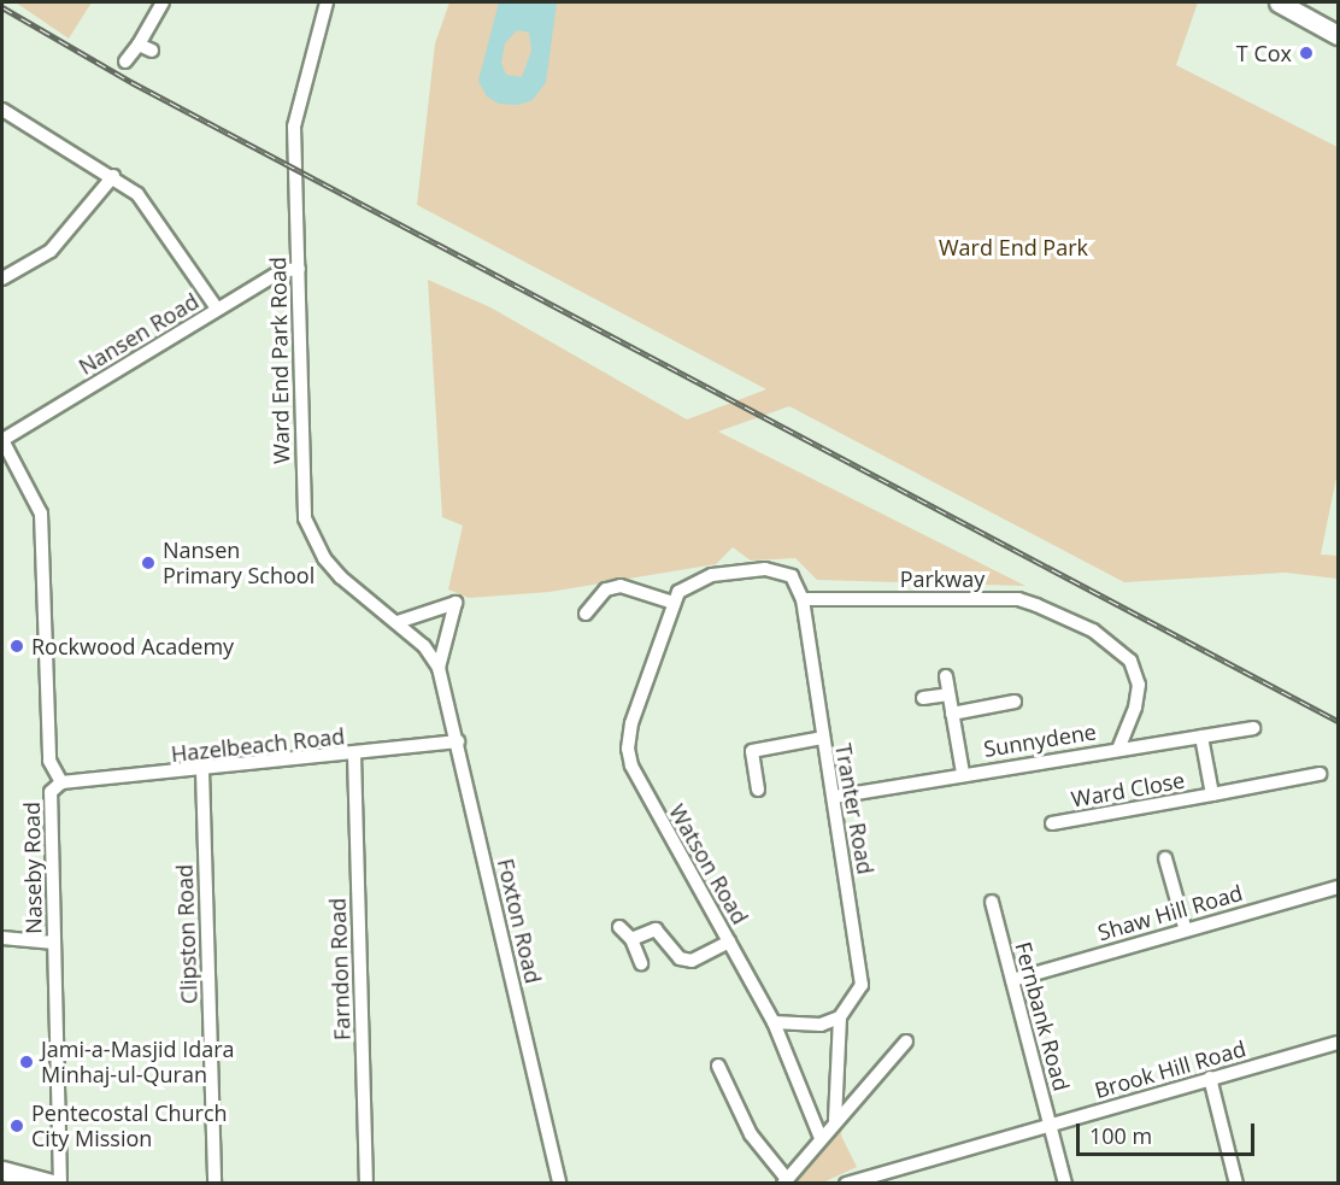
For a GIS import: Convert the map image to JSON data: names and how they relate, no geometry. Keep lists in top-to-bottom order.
{
  "streets": {
    "street": [
      "Nansen Road",
      "Ward End Park Road",
      "Parkway",
      "Sunnydene",
      "Hazelbeach Road",
      "Ward Close",
      "Tranter Road",
      "Watson Road",
      "Naseby Road",
      "Shaw Hill Road",
      "Foxton Road",
      "Clipston Road",
      "Farndon Road",
      "Fernbank Road",
      "Brook Hill Road"
    ]
  },
  "crossings": [
    ["Nansen Road", "Ward End Park Road"],
    ["Nansen Road", "Naseby Road"],
    ["Ward End Park Road", "Foxton Road"],
    ["Parkway", "Sunnydene"],
    ["Parkway", "Tranter Road"],
    ["Sunnydene", "Ward Close"],
    ["Sunnydene", "Tranter Road"],
    ["Hazelbeach Road", "Naseby Road"],
    ["Hazelbeach Road", "Foxton Road"],
    ["Hazelbeach Road", "Clipston Road"],
    ["Hazelbeach Road", "Farndon Road"],
    ["Shaw Hill Road", "Fernbank Road"],
    ["Fernbank Road", "Brook Hill Road"]
  ],
  "parks": ["Ward End Park"],
  "places": [
    "T Cox",
    "Nansen Primary School",
    "Rockwood Academy",
    "Jami-a-Masjid Idara Minhaj-ul-Quran",
    "Pentecostal Church City Mission"
  ],
  "scale_bar": "100 m"
}
